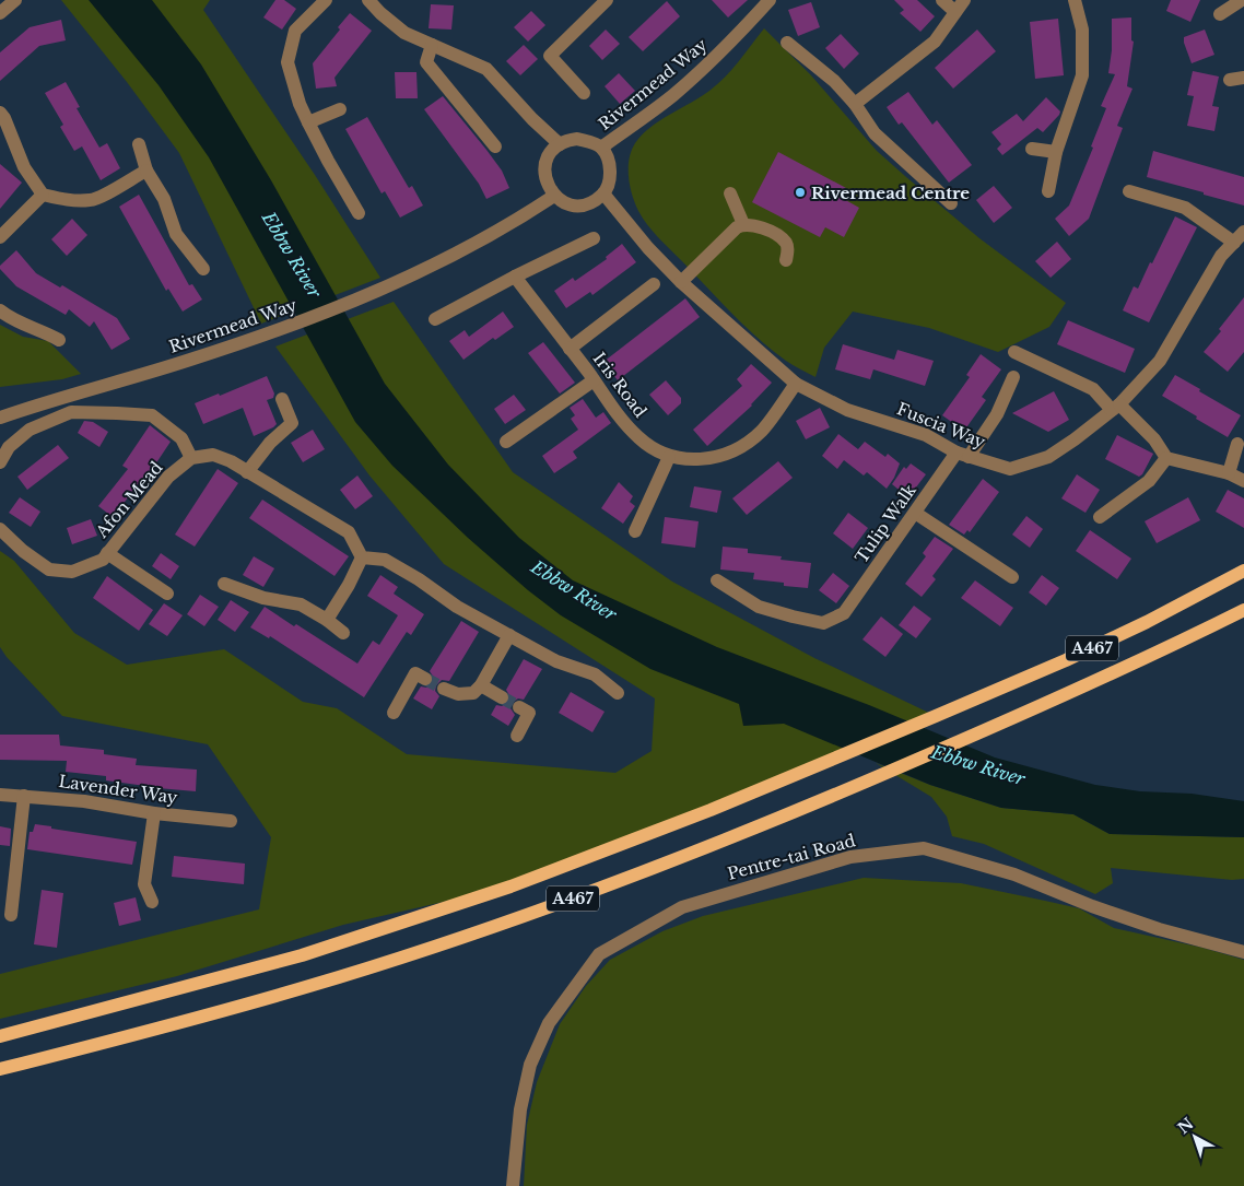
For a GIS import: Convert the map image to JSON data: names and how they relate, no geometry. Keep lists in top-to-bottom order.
{
  "streets": {
    "main road": ["A467"],
    "street": [
      "Rivermead Way",
      "Iris Road",
      "Fuscia Way",
      "Afon Mead",
      "Tulip Walk",
      "Lavender Way",
      "Pentre-tai Road"
    ]
  },
  "crossings": [
    ["Rivermead Way", "Fuscia Way"],
    ["Iris Road", "Fuscia Way"],
    ["Fuscia Way", "Tulip Walk"]
  ],
  "water": ["Ebbw River"],
  "places": ["Rivermead Centre"],
  "north": "top left"
}
